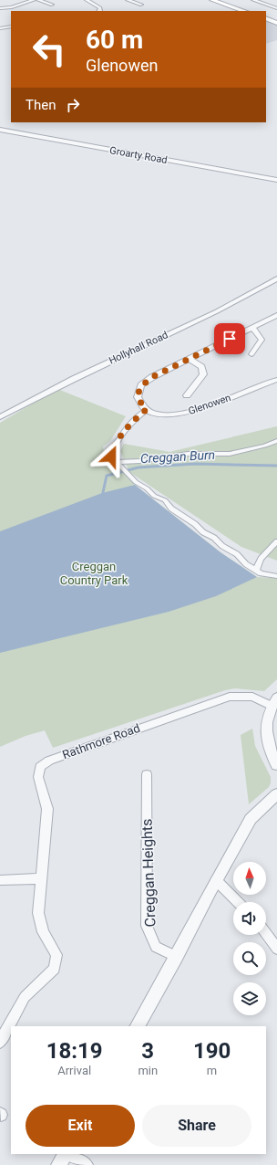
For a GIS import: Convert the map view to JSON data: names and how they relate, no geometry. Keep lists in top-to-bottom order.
{
  "streets": {
    "street": [
      "Groarty Road",
      "Hollyhall Road",
      "Glenowen",
      "Rathmore Road",
      "Creggan Heights"
    ]
  },
  "water": ["Creggan Burn"],
  "parks": ["Creggan Country Park"],
  "north": "top",
  "page": {
    "turn": ["60 m", "Glenowen"],
    "then": "Then",
    "eta": [
      "18:19",
      "Arrival",
      "3",
      "min",
      "190",
      "m"
    ],
    "buttons": ["Exit", "Share"]
  }
}
